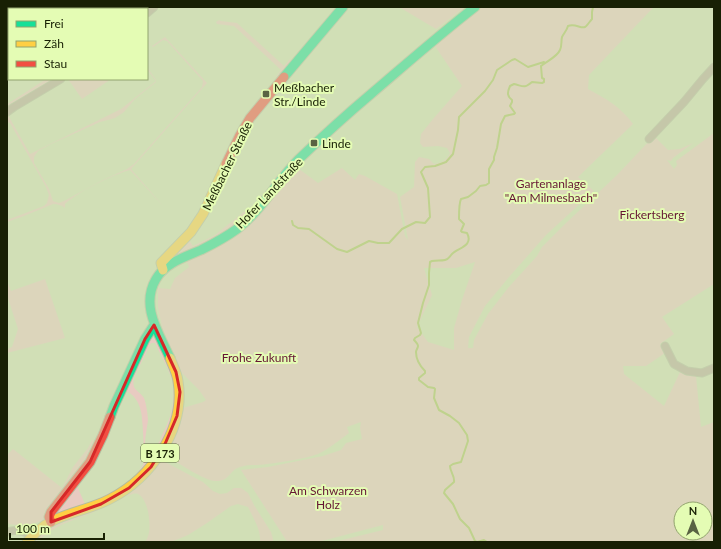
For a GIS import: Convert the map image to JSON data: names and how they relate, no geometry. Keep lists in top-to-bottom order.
{
  "streets": {
    "main road": ["Meßbacher Straße", "Hofer Landstraße", "B 173"]
  },
  "crossings": [
    ["Meßbacher Straße", "Hofer Landstraße"]
  ],
  "parks": [
    "Gartenanlage \"Am Milmesbach\"",
    "Fickertsberg",
    "Frohe Zukunft",
    "Am Schwarzen Holz"
  ],
  "places": {
    "transit": ["Meßbacher Str./Linde", "Linde"]
  },
  "legend": ["Frei", "Zäh", "Stau"],
  "scale_bar": "100 m",
  "north": "top"
}
